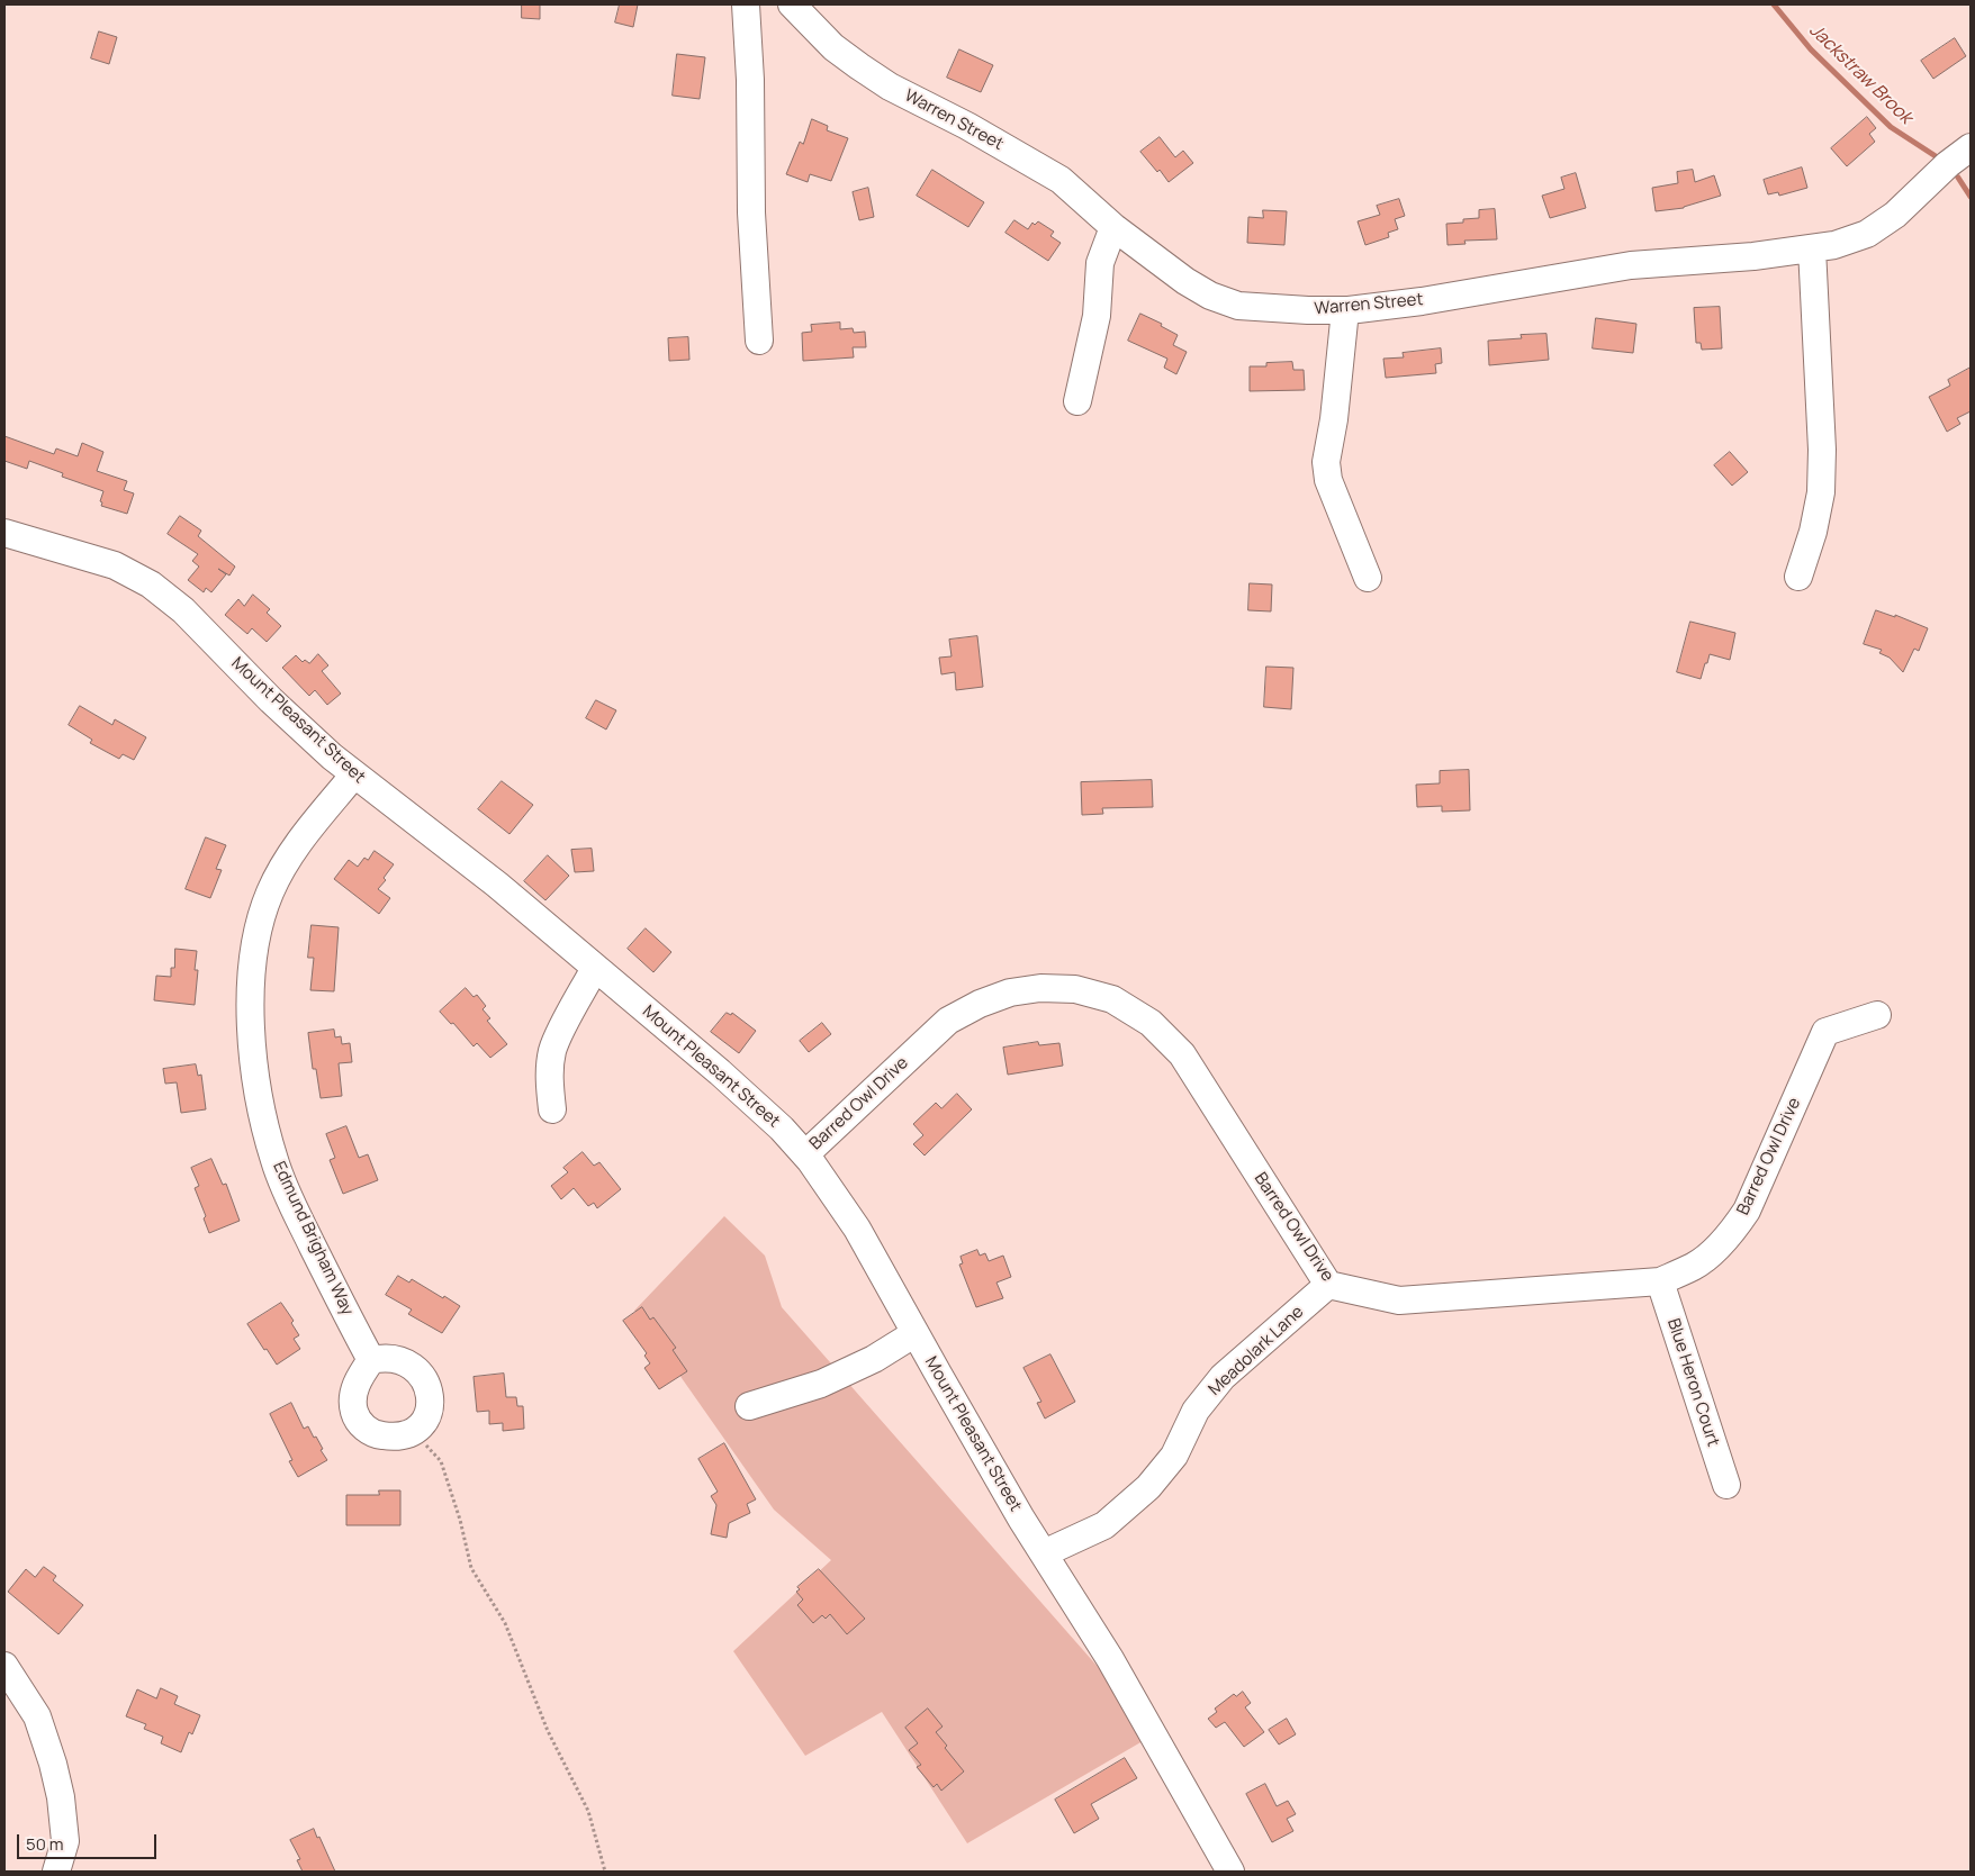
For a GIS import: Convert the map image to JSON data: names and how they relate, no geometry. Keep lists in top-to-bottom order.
{
  "streets": {
    "street": [
      "Warren Street",
      "Mount Pleasant Street",
      "Barred Owl Drive",
      "Edmund Brigham Way",
      "Meadolark Lane",
      "Blue Heron Court"
    ]
  },
  "crossings": [
    ["Mount Pleasant Street", "Barred Owl Drive"],
    ["Mount Pleasant Street", "Edmund Brigham Way"],
    ["Mount Pleasant Street", "Meadolark Lane"],
    ["Barred Owl Drive", "Meadolark Lane"],
    ["Barred Owl Drive", "Blue Heron Court"]
  ],
  "water": ["Jackstraw Brook"],
  "scale_bar": "50 m"
}
